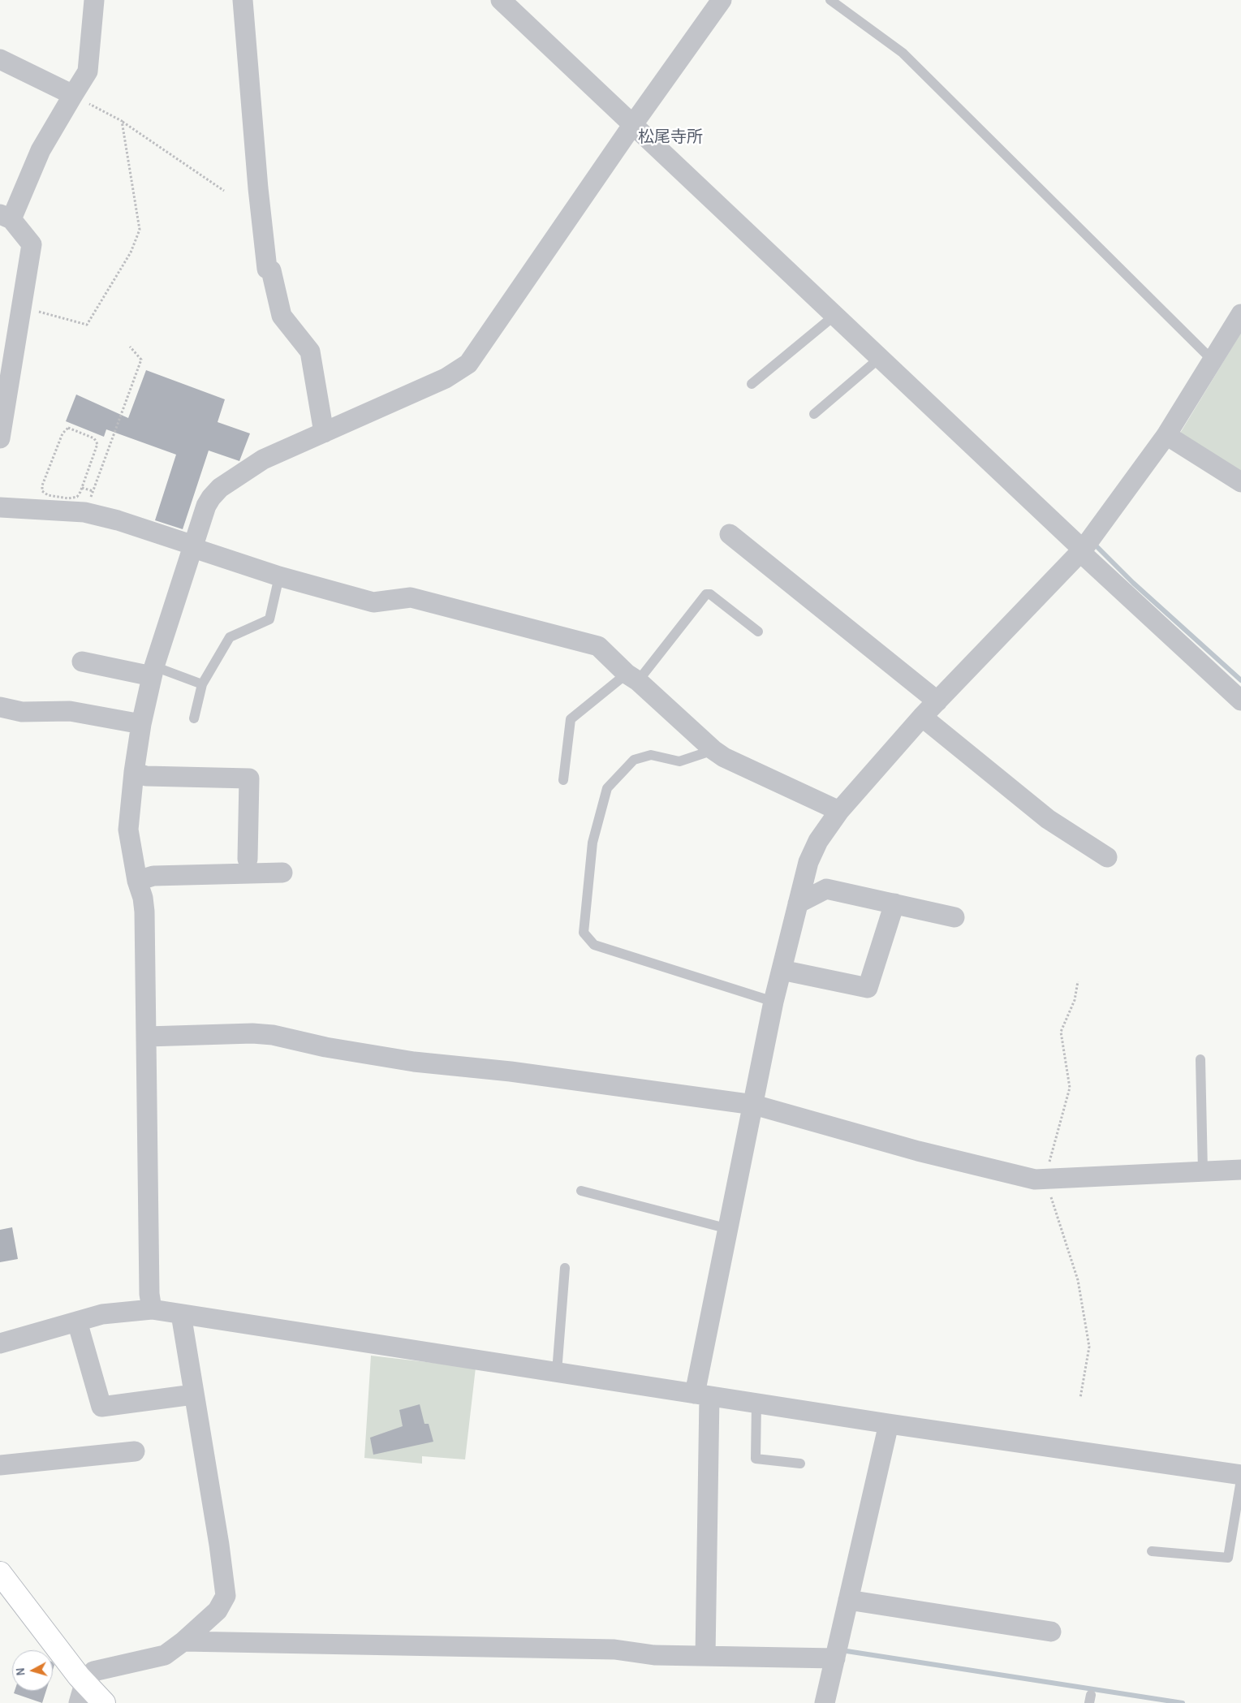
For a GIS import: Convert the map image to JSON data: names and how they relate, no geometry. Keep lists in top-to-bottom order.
{
  "districts": ["松尾寺所"],
  "north": "left"
}
